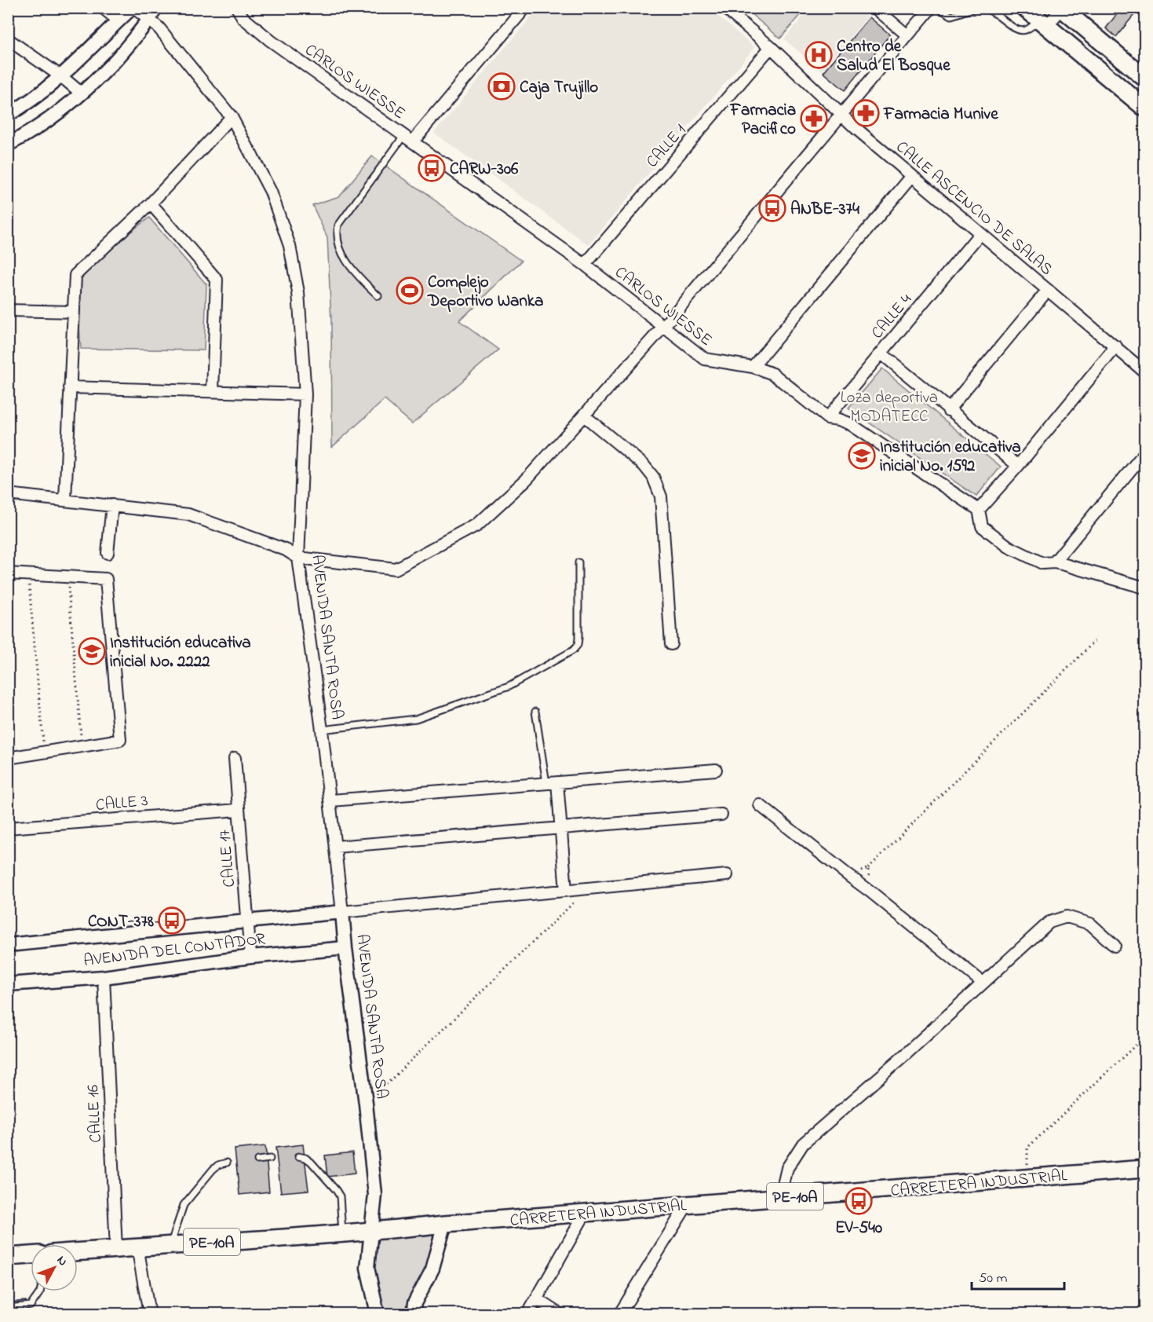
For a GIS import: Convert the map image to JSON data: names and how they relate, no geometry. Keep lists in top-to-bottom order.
{
  "streets": {
    "main road": ["CARRETERA INDUSTRIAL", "PE-10A"],
    "street": [
      "CARLOS WIESSE",
      "CALLE 1",
      "CALLE ASCENCIO DE SALAS",
      "CALLE 4",
      "AVENIDA SANTA ROSA",
      "CALLE 3",
      "CALLE 17",
      "AVENIDA DEL CONTADOR",
      "CALLE 16"
    ]
  },
  "crossings": [
    ["CARLOS WIESSE", "CALLE 1"],
    ["CARLOS WIESSE", "CALLE 4"],
    ["CALLE 1", "CALLE ASCENCIO DE SALAS"],
    ["CALLE ASCENCIO DE SALAS", "CALLE 4"],
    ["AVENIDA SANTA ROSA", "AVENIDA DEL CONTADOR"],
    ["AVENIDA SANTA ROSA", "CARRETERA INDUSTRIAL"],
    ["CALLE 3", "CALLE 17"],
    ["CALLE 17", "AVENIDA DEL CONTADOR"],
    ["AVENIDA DEL CONTADOR", "CALLE 16"],
    ["CALLE 16", "CARRETERA INDUSTRIAL"]
  ],
  "parks": ["Loza deportiva MODATECC"],
  "places": {
    "hospital": ["Centro de Salud El Bosque"],
    "bank": ["Caja Trujillo"],
    "pharmacy": ["Farmacia Munive", "Farmacia Pacifico"],
    "bus stop": [
      "CARW-306",
      "ANBE-374",
      "CONT-378",
      "EV-540"
    ],
    "sports": ["Complejo Deportivo Wanka"],
    "school or university": ["Institución educativa inicial No. 1592", "Institución educativa inicial No. 2222"]
  },
  "scale_bar": "50 m",
  "north": "top right"
}
